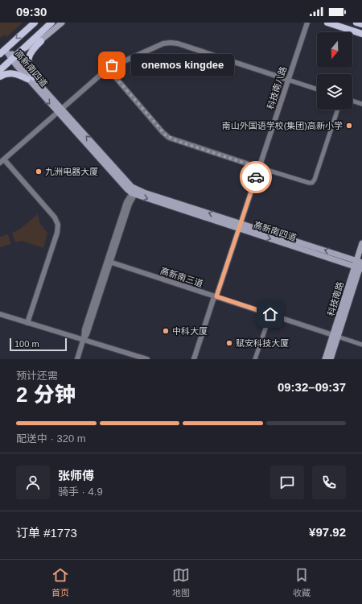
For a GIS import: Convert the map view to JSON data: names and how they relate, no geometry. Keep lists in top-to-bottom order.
{
  "streets": {
    "main road": ["高新南四道", "科技南路"],
    "street": ["科技南八路", "高新南三道"]
  },
  "crossings": [
    ["高新南四道", "科技南八路"],
    ["高新南四道", "科技南路"],
    ["科技南八路", "高新南三道"],
    ["高新南三道", "科技南路"]
  ],
  "places": [
    "onemos kingdee",
    "南山外国语学校(集团)高新小学",
    "九洲电器大厦",
    "中科大厦",
    "赋安科技大厦"
  ],
  "scale_bar": "100 m",
  "north": "bottom",
  "page": {
    "status": "09:30",
    "bubble": "onemos kingdee",
    "scale": "100 m",
    "heading": ["2 分钟", "预计还需", "09:32–09:37"],
    "panel": [
      "张师傅",
      "骑手 · 4.9",
      "订单 #1773",
      "¥97.92"
    ],
    "bar": "配送中 · 320 m",
    "tabs": ["首页", "地图", "收藏"]
  }
}
